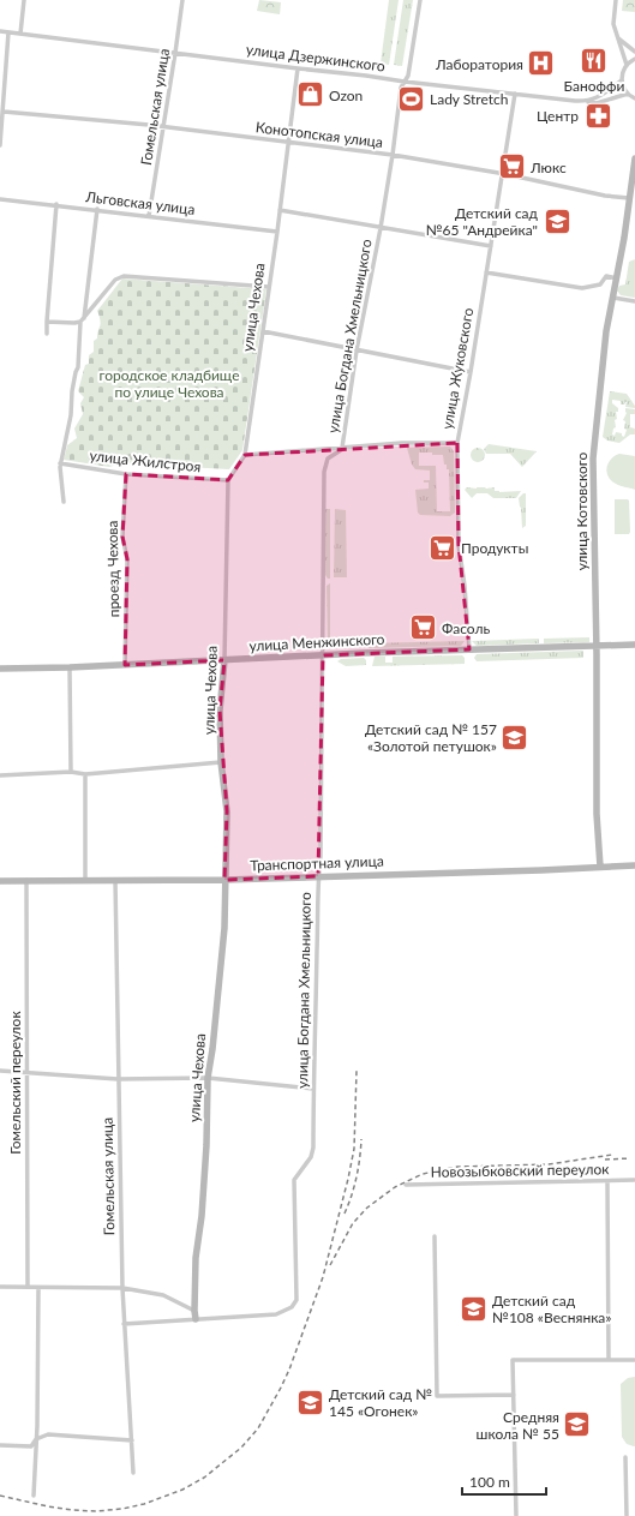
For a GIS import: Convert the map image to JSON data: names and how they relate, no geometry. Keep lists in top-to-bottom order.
{
  "streets": {
    "street": [
      "улица Дзержинского",
      "Гомельская улица",
      "Конотопская улица",
      "Льговская улица",
      "улица Чехова",
      "улица Богдана Хмельницкого",
      "улица Жуковского",
      "улица Жилстроя",
      "улица Котовского",
      "проезд Чехова",
      "улица Менжинского",
      "Транспортная улица",
      "Гомельский переулок",
      "Новозыбковский переулок"
    ]
  },
  "crossings": [
    ["улица Дзержинского", "Гомельская улица"],
    ["улица Дзержинского", "улица Чехова"],
    ["улица Дзержинского", "улица Богдана Хмельницкого"],
    ["улица Дзержинского", "улица Жуковского"],
    ["Гомельская улица", "Конотопская улица"],
    ["Гомельская улица", "Льговская улица"],
    ["Гомельская улица", "Транспортная улица"],
    ["Конотопская улица", "улица Чехова"],
    ["Конотопская улица", "улица Богдана Хмельницкого"],
    ["Конотопская улица", "улица Жуковского"],
    ["Конотопская улица", "улица Котовского"],
    ["Льговская улица", "улица Чехова"],
    ["улица Чехова", "улица Богдана Хмельницкого"],
    ["улица Чехова", "улица Жилстроя"],
    ["улица Чехова", "улица Менжинского"],
    ["улица Чехова", "Транспортная улица"],
    ["улица Богдана Хмельницкого", "улица Менжинского"],
    ["улица Богдана Хмельницкого", "Транспортная улица"],
    ["улица Жуковского", "улица Менжинского"],
    ["улица Жилстроя", "проезд Чехова"],
    ["улица Котовского", "улица Менжинского"],
    ["улица Котовского", "Транспортная улица"],
    ["проезд Чехова", "улица Менжинского"],
    ["Транспортная улица", "Гомельский переулок"]
  ],
  "parks": ["городское кладбище по улице Чехова"],
  "places": {
    "restaurant": ["Баноффи"],
    "hospital": ["Лаборатория"],
    "shop": ["Ozon"],
    "sports": ["Lady Stretch"],
    "pharmacy": ["Центр"],
    "supermarket": ["Люкс", "Продукты", "Фасоль"],
    "school or university": [
      "Детский сад №65 \"Андрейка\"",
      "Детский сад № 157 «Золотой петушок»",
      "Детский сад №108 «Веснянка»",
      "Детский сад № 145 «Огонек»",
      "Средняя школа № 55"
    ]
  },
  "scale_bar": "100 m"
}
